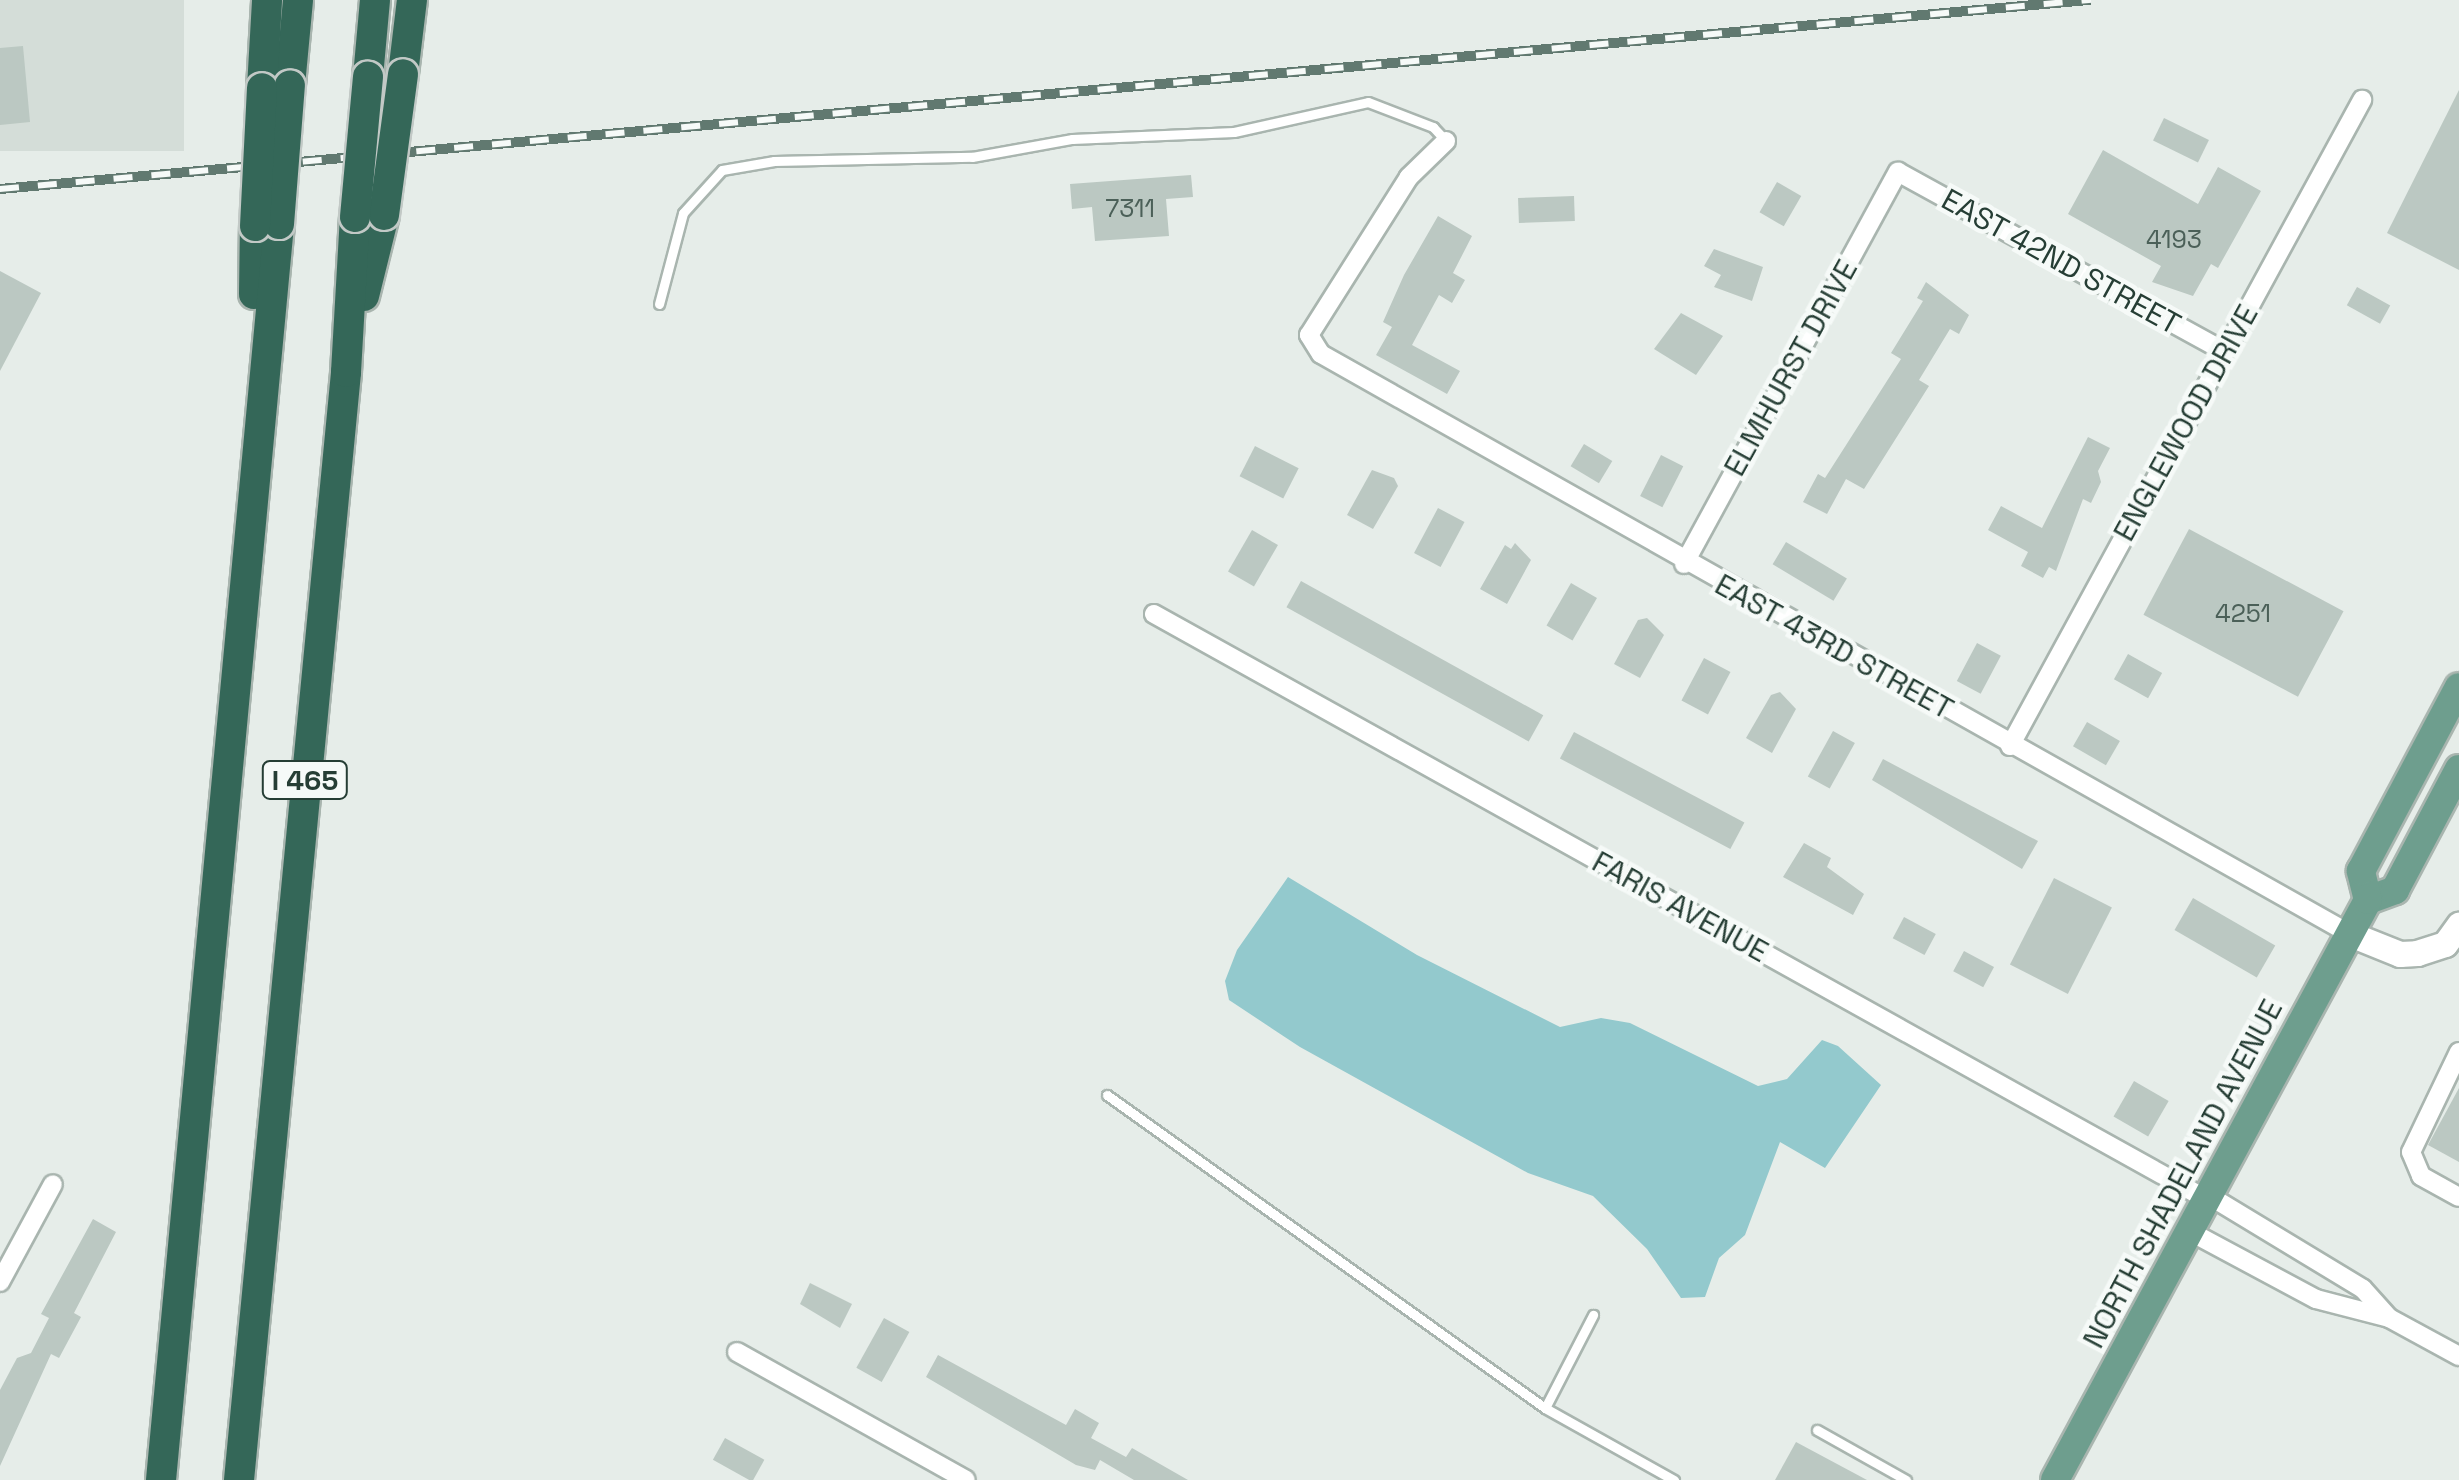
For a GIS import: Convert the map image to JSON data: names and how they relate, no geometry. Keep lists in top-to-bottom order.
{
  "streets": {
    "highway": ["I 465"],
    "main road": ["NORTH SHADELAND AVENUE"],
    "street": [
      "EAST 42ND STREET",
      "ELMHURST DRIVE",
      "ENGLEWOOD DRIVE",
      "EAST 43RD STREET",
      "FARIS AVENUE"
    ]
  },
  "crossings": [
    ["EAST 42ND STREET", "ELMHURST DRIVE"],
    ["EAST 42ND STREET", "ENGLEWOOD DRIVE"],
    ["ELMHURST DRIVE", "EAST 43RD STREET"],
    ["ENGLEWOOD DRIVE", "EAST 43RD STREET"],
    ["EAST 43RD STREET", "NORTH SHADELAND AVENUE"],
    ["FARIS AVENUE", "NORTH SHADELAND AVENUE"]
  ],
  "house_numbers": ["7311", "4193", "4251"]
}
